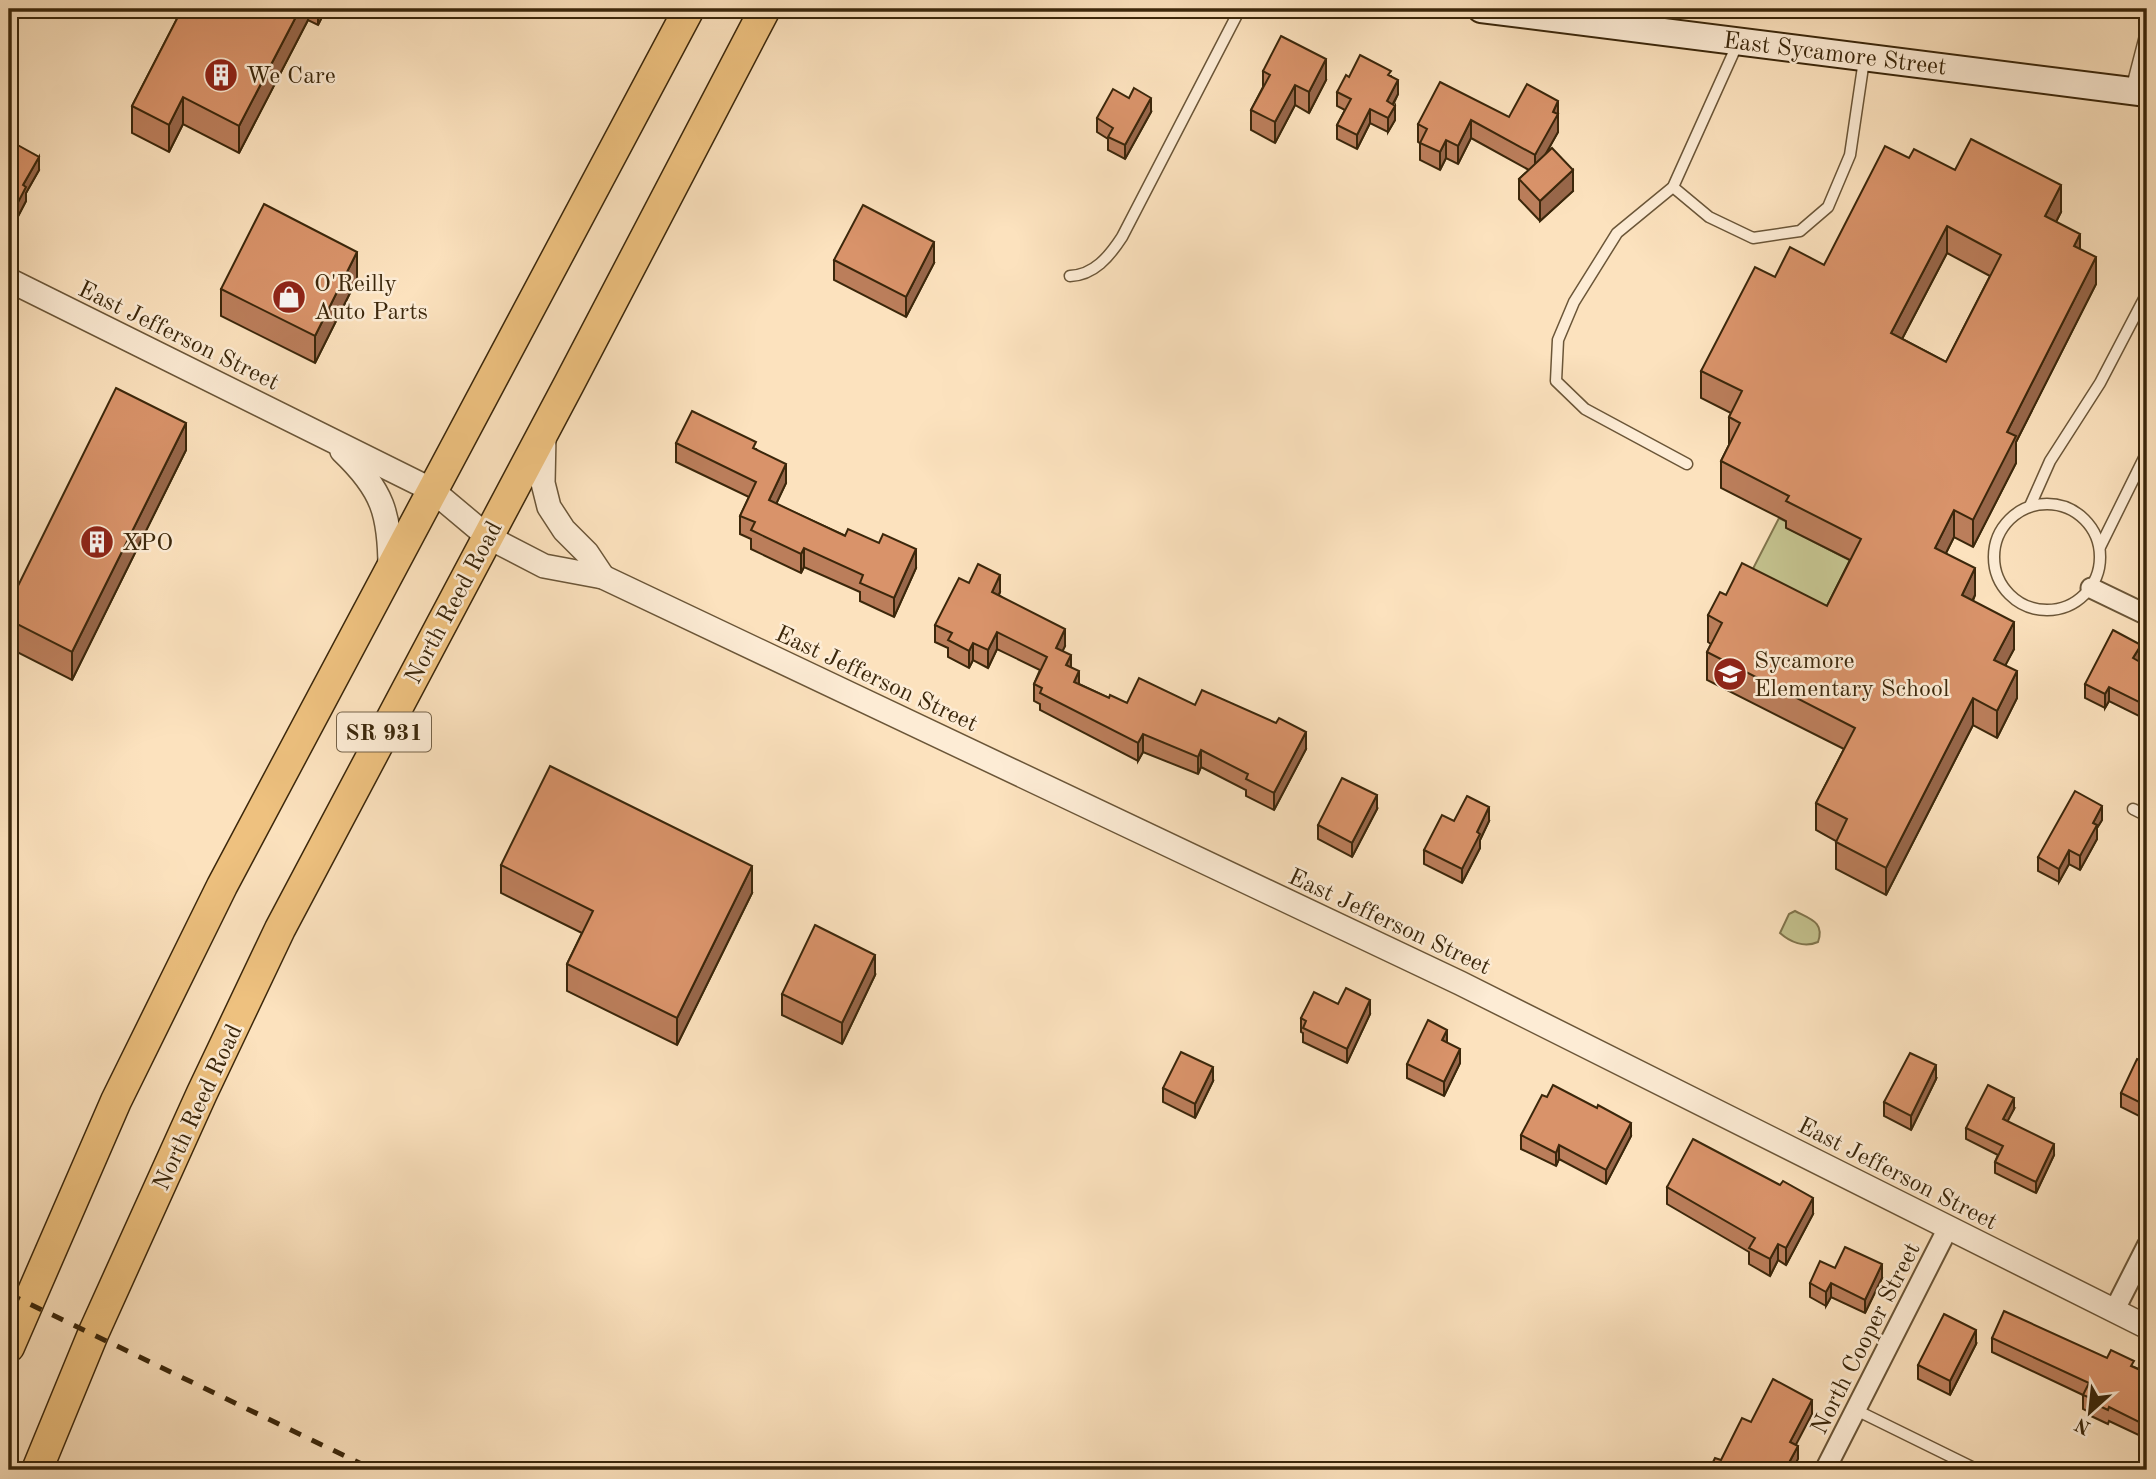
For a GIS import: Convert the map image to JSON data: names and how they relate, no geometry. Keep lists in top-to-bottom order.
{
  "streets": {
    "main road": ["East Sycamore Street", "North Reed Road", "SR 931"],
    "street": ["East Jefferson Street", "North Cooper Street"]
  },
  "crossings": [
    ["East Jefferson Street", "North Reed Road"],
    ["East Jefferson Street", "SR 931"],
    ["East Jefferson Street", "North Cooper Street"]
  ],
  "places": {
    "building": ["We Care", "XPO"],
    "shop": ["O'Reilly Auto Parts"],
    "school or university": ["Sycamore Elementary School"]
  },
  "north": "bottom left"
}
